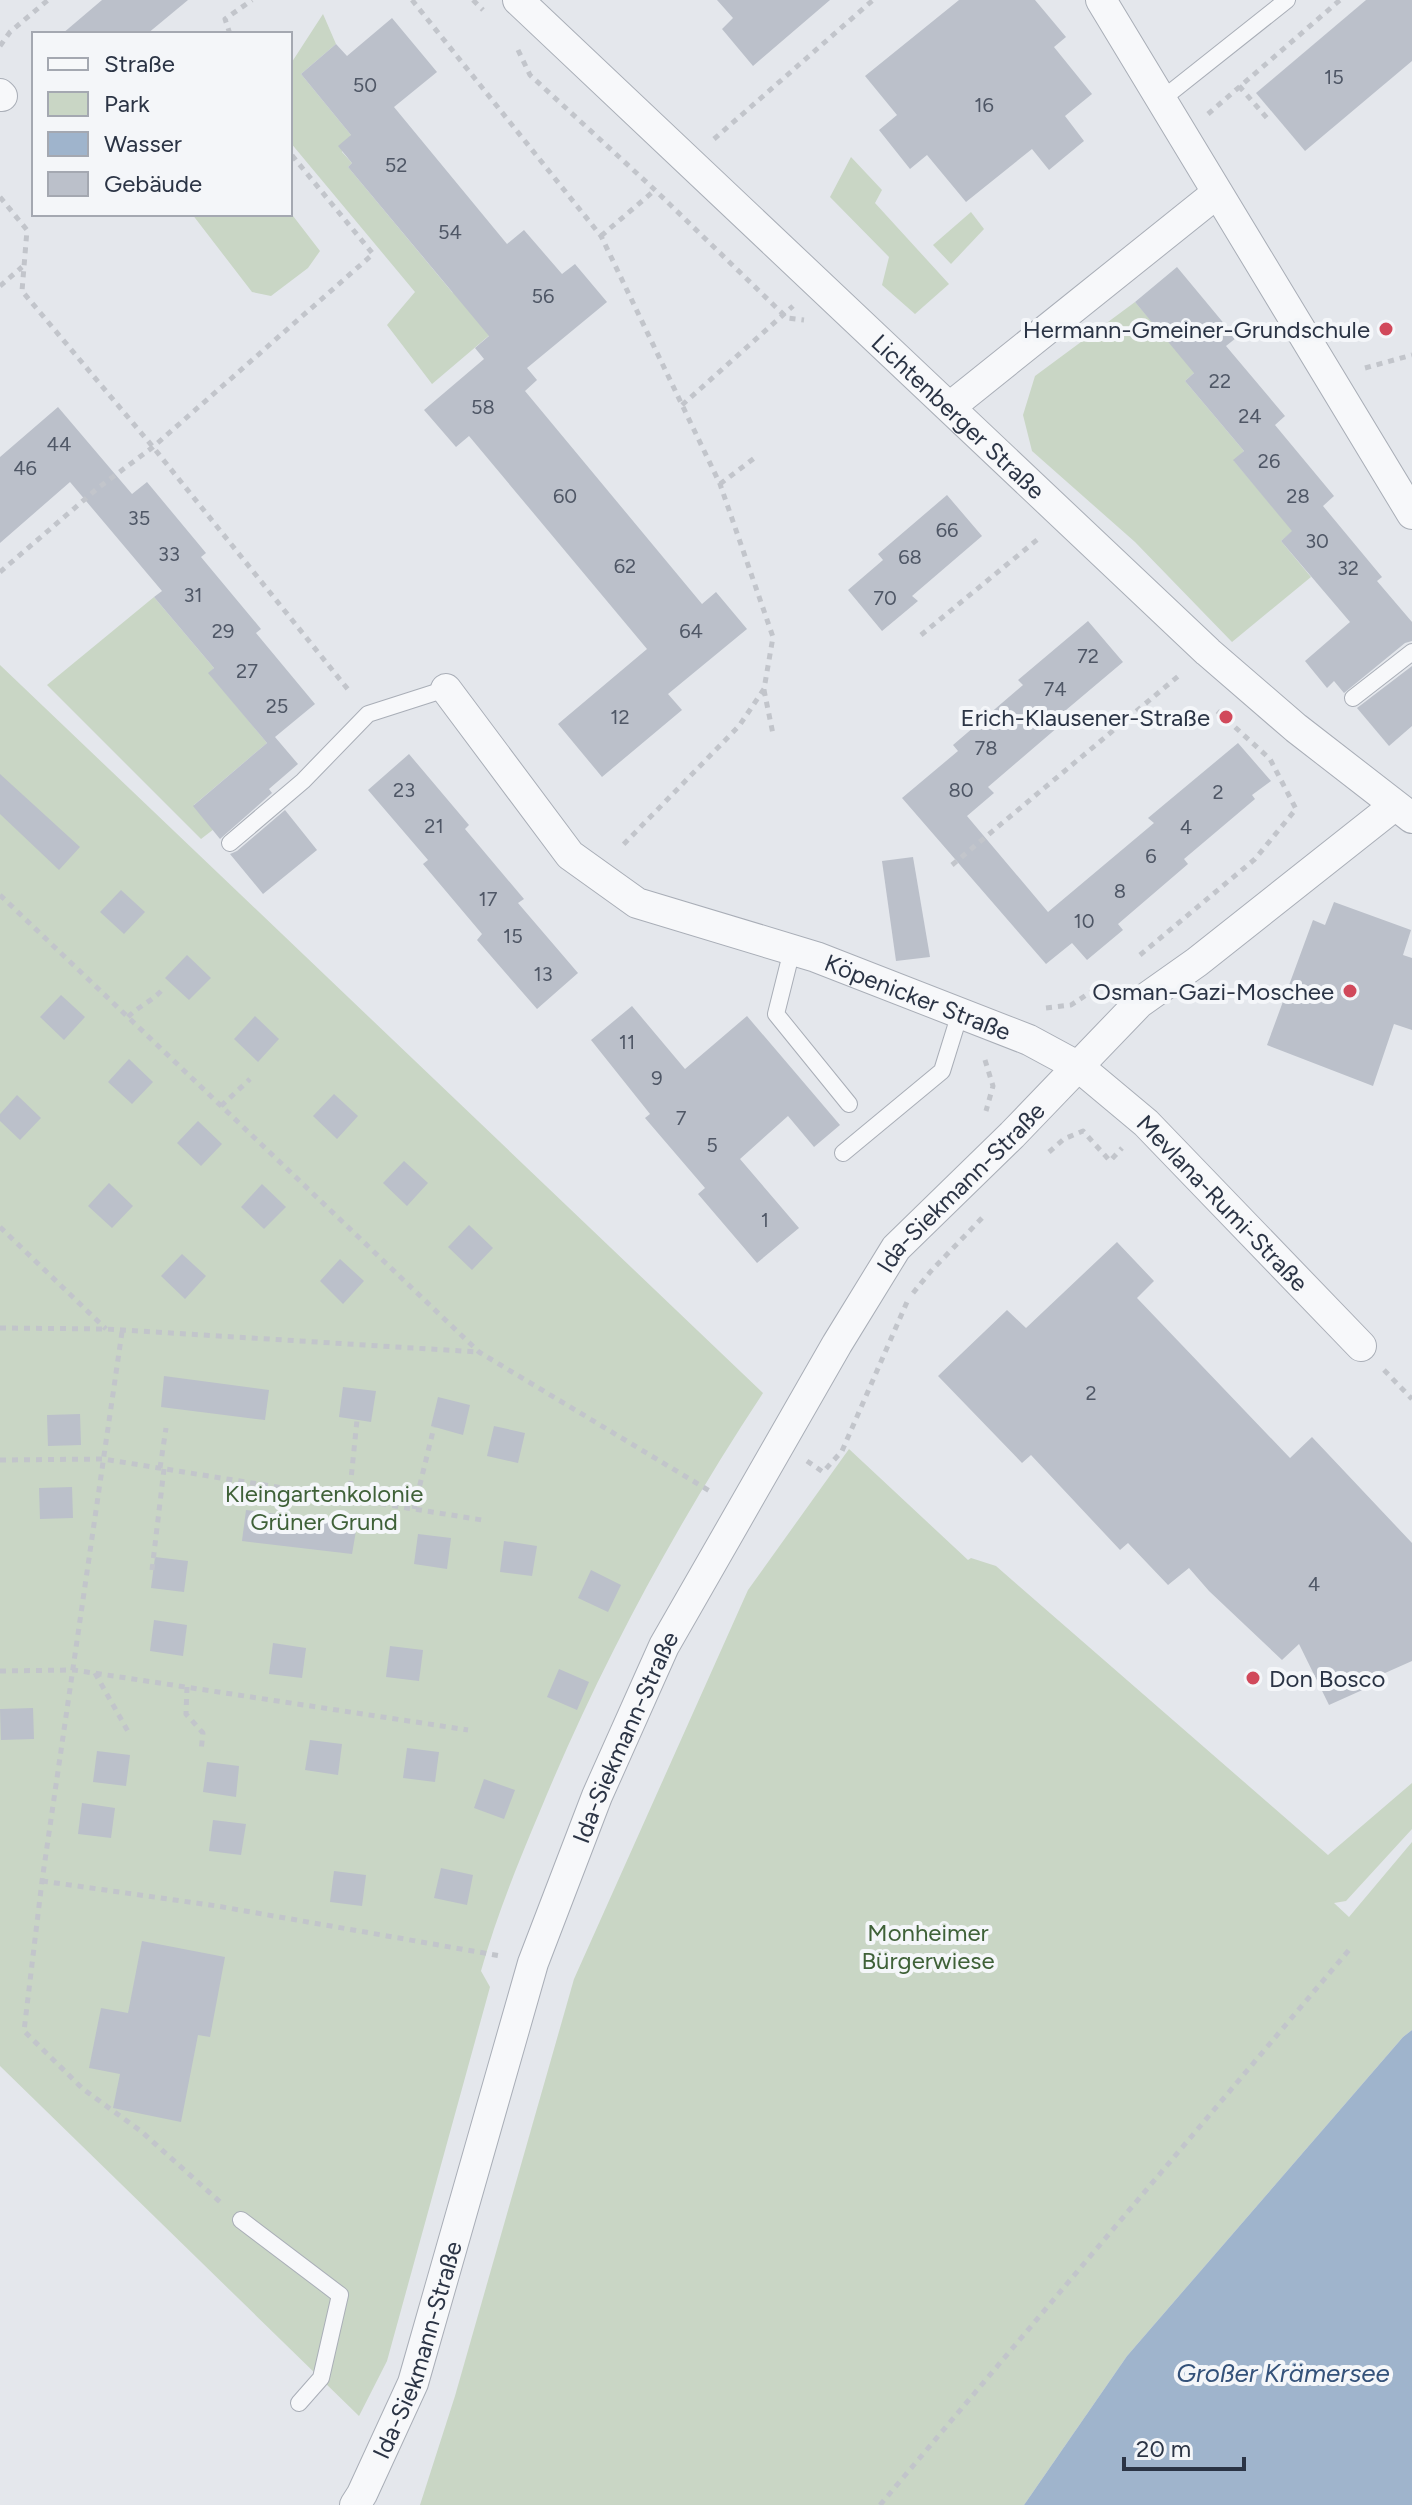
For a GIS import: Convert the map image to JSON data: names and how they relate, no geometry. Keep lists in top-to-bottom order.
{
  "streets": {
    "street": [
      "Lichtenberger Straße",
      "Köpenicker Straße",
      "Ida-Siekmann-Straße",
      "Mevlana-Rumi-Straße"
    ]
  },
  "crossings": [
    ["Köpenicker Straße", "Ida-Siekmann-Straße"],
    ["Köpenicker Straße", "Mevlana-Rumi-Straße"],
    ["Ida-Siekmann-Straße", "Mevlana-Rumi-Straße"]
  ],
  "water": ["Großer Krämersee"],
  "parks": ["Kleingartenkolonie Grüner Grund", "Monheimer Bürgerwiese"],
  "places": [
    "Hermann-Gmeiner-Grundschule",
    "Erich-Klausener-Straße",
    "Osman-Gazi-Moschee",
    "Don Bosco"
  ],
  "house_numbers": [
    "15",
    "50",
    "16",
    "52",
    "54",
    "56",
    "22",
    "58",
    "24",
    "44",
    "26",
    "46",
    "60",
    "28",
    "35",
    "66",
    "30",
    "33",
    "68",
    "62",
    "32",
    "31",
    "70",
    "29",
    "64",
    "72",
    "27",
    "74",
    "25",
    "12",
    "78",
    "23",
    "80",
    "2",
    "21",
    "4",
    "6",
    "8",
    "17",
    "10",
    "15",
    "13",
    "11",
    "9",
    "7",
    "5",
    "1",
    "2",
    "4"
  ],
  "legend": [
    "Straße",
    "Park",
    "Wasser",
    "Gebäude"
  ],
  "scale_bar": "20 m"
}
